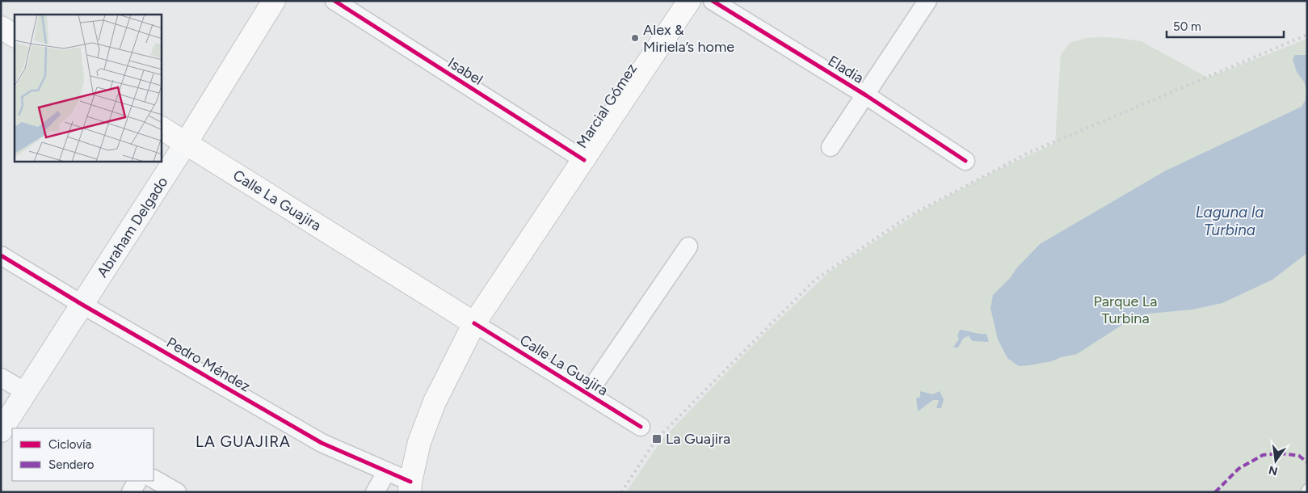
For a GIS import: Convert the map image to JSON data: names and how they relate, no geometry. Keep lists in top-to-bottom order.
{
  "streets": {
    "main road": ["Marcial Gómez", "Calle La Guajira", "Abraham Delgado"],
    "street": ["Eladia", "Isabel", "Pedro Méndez"]
  },
  "crossings": [
    ["Isabel", "Marcial Gómez"],
    ["Marcial Gómez", "Calle La Guajira"],
    ["Marcial Gómez", "Pedro Méndez"],
    ["Calle La Guajira", "Abraham Delgado"],
    ["Abraham Delgado", "Pedro Méndez"]
  ],
  "districts": ["LA GUAJIRA"],
  "water": ["Laguna la Turbina"],
  "parks": ["Parque La Turbina"],
  "places": {
    "other": ["Alex & Miriela’s home"],
    "transit": ["La Guajira"]
  },
  "legend": ["Ciclovía", "Sendero"],
  "scale_bar": "50 m",
  "north": "bottom"
}
